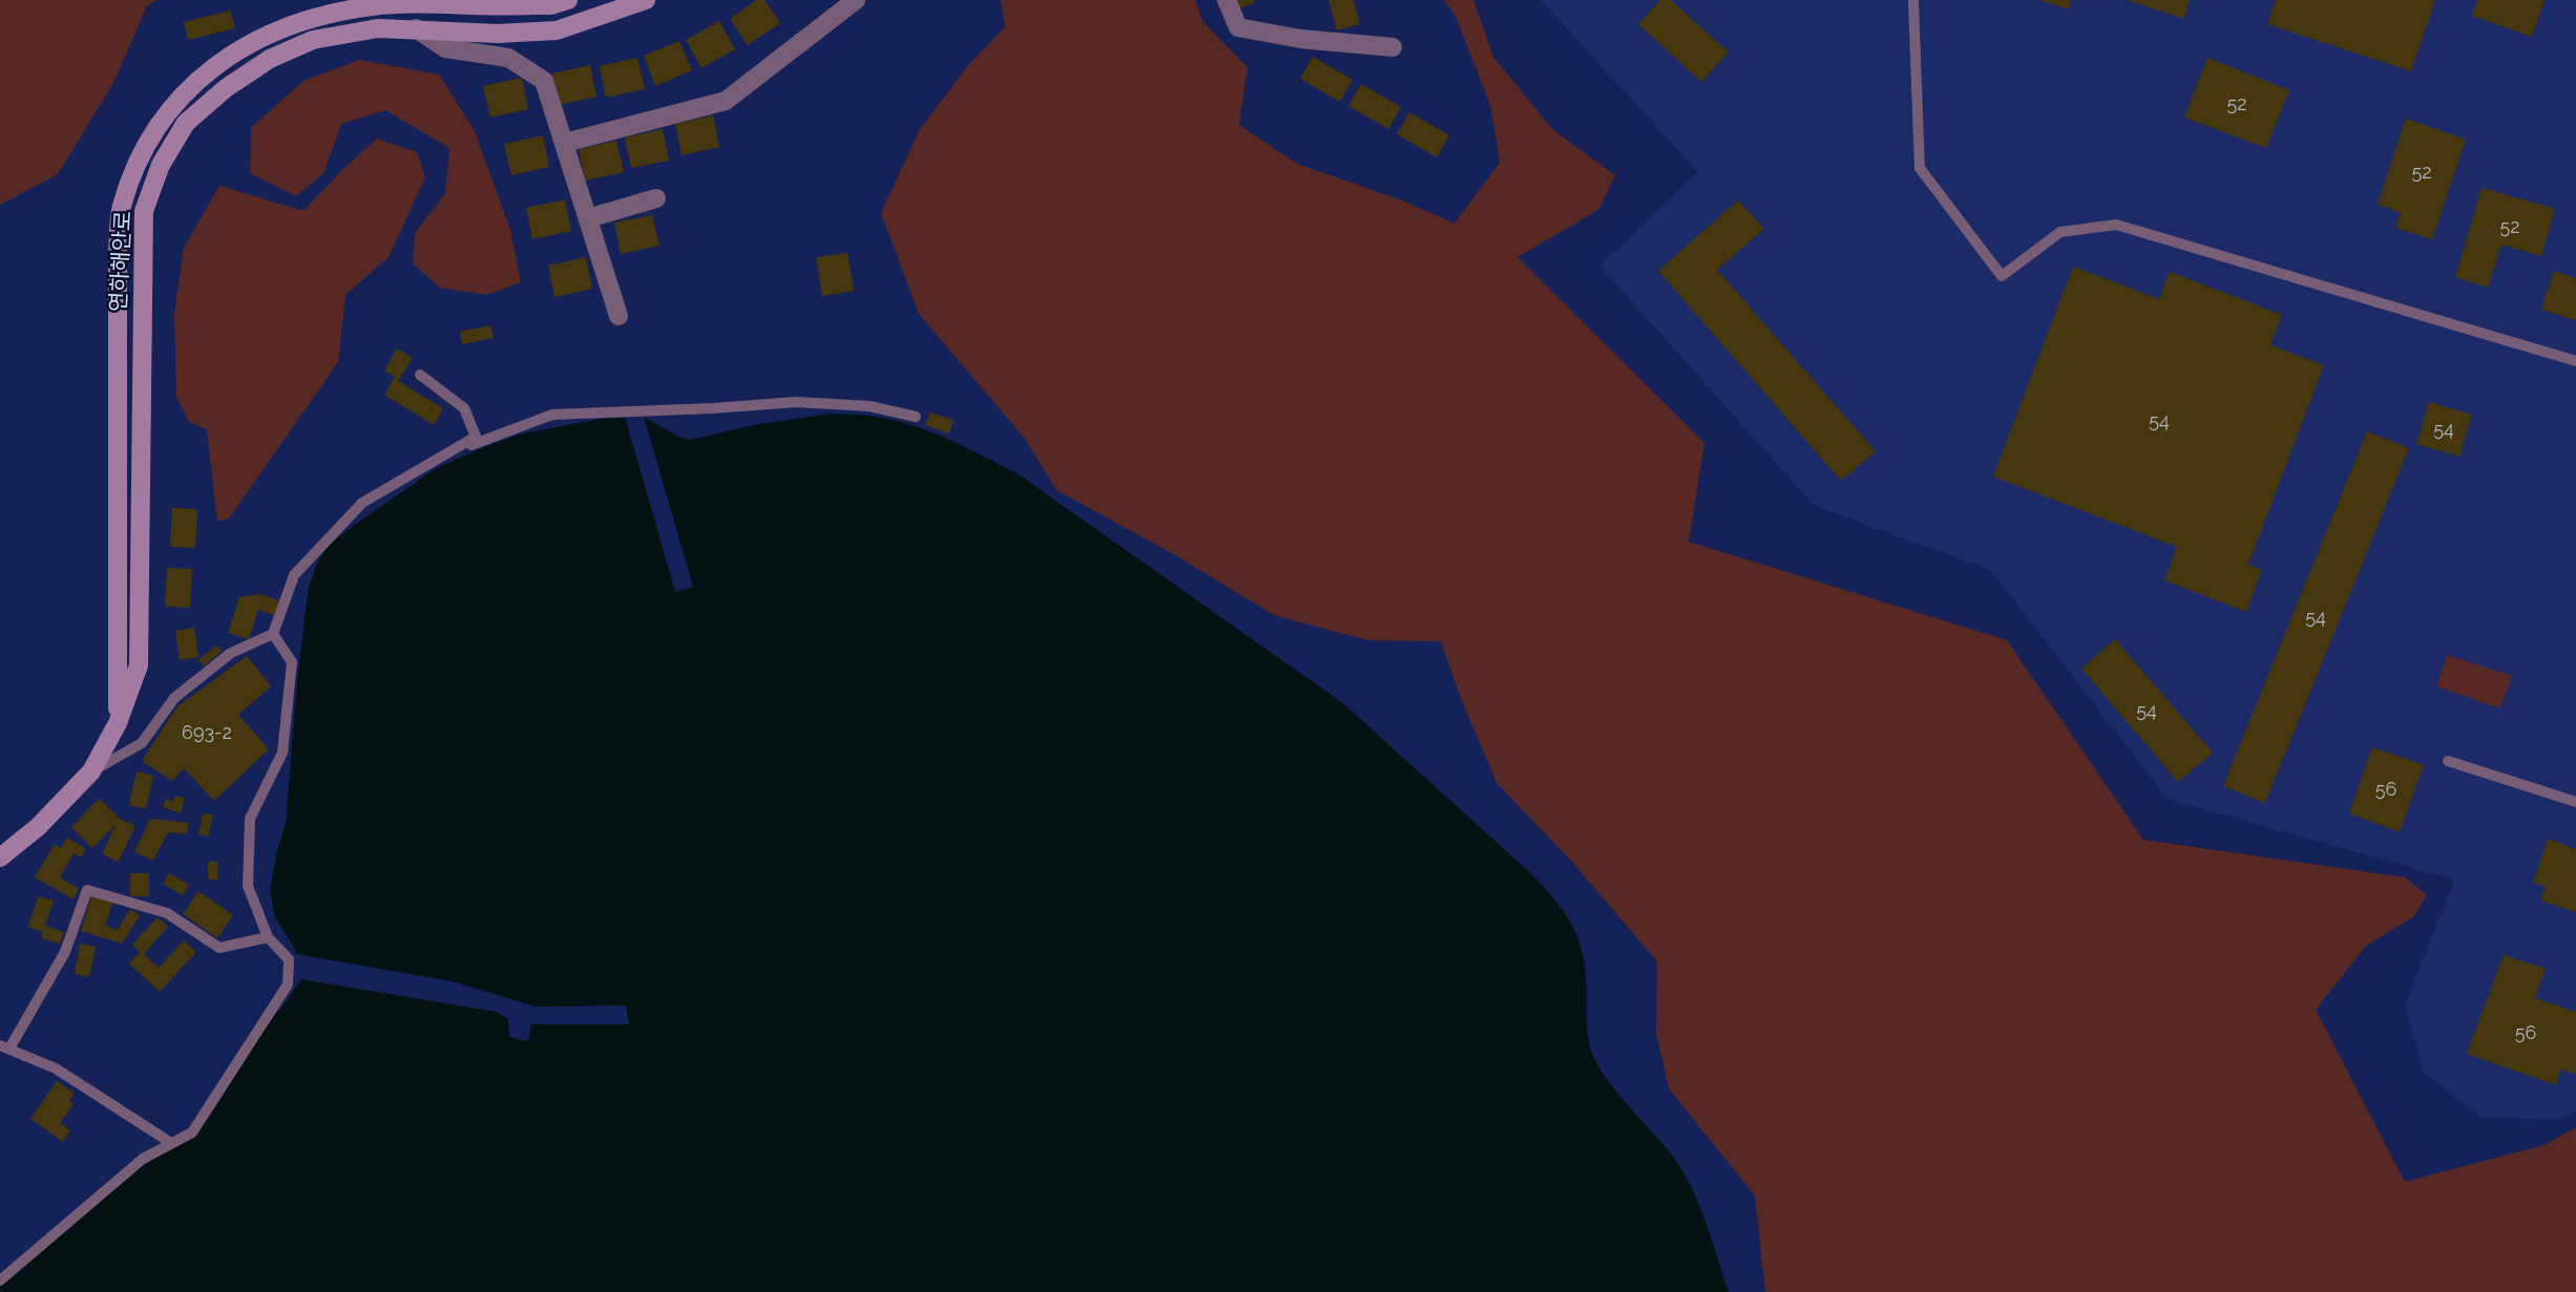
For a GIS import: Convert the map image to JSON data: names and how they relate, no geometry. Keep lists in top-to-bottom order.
{
  "streets": {
    "street": ["연하해안로"]
  },
  "house_numbers": [
    "52",
    "52",
    "52",
    "54",
    "54",
    "54",
    "54",
    "693-2",
    "56",
    "56"
  ]
}
